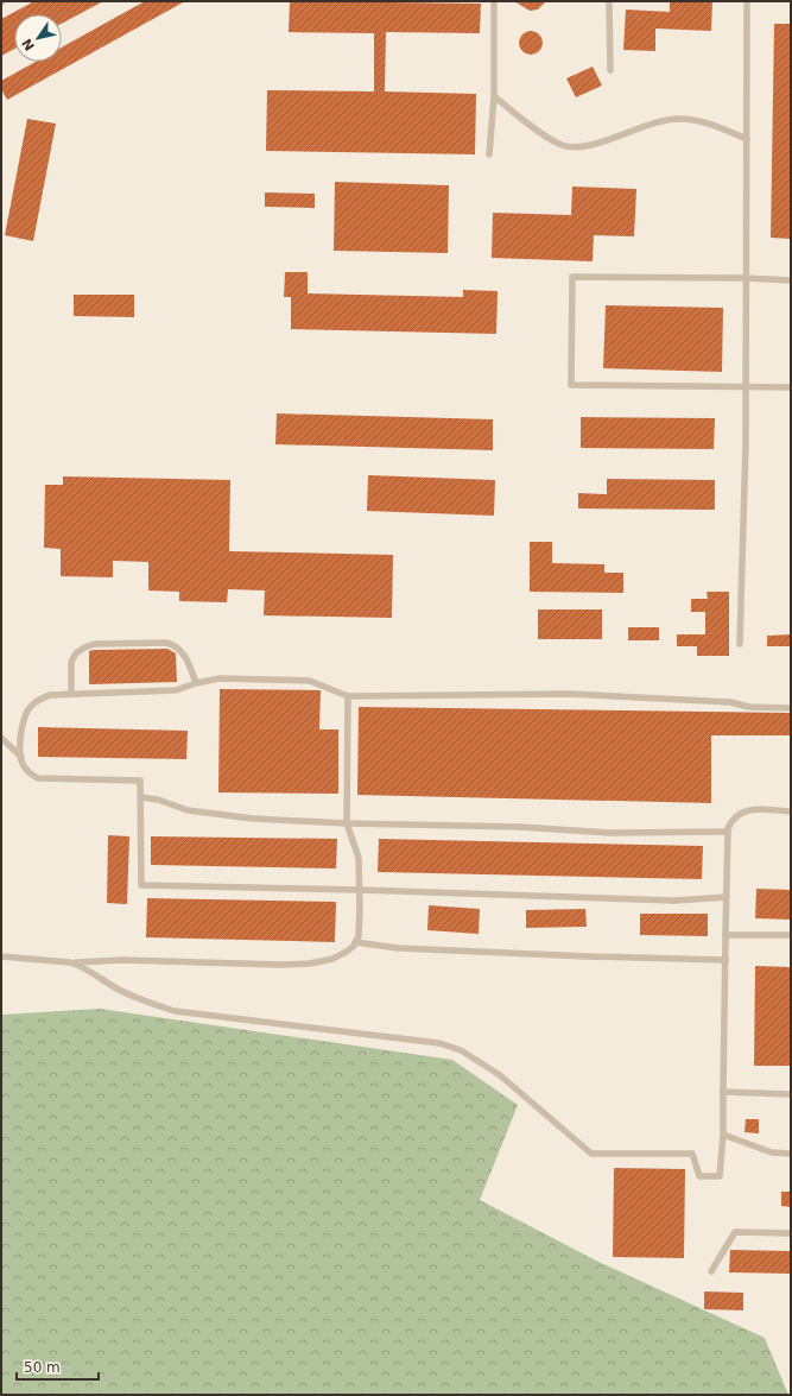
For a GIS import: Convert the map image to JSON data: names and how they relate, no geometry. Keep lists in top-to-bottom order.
{
  "scale_bar": "50 m",
  "north": "bottom left"
}
